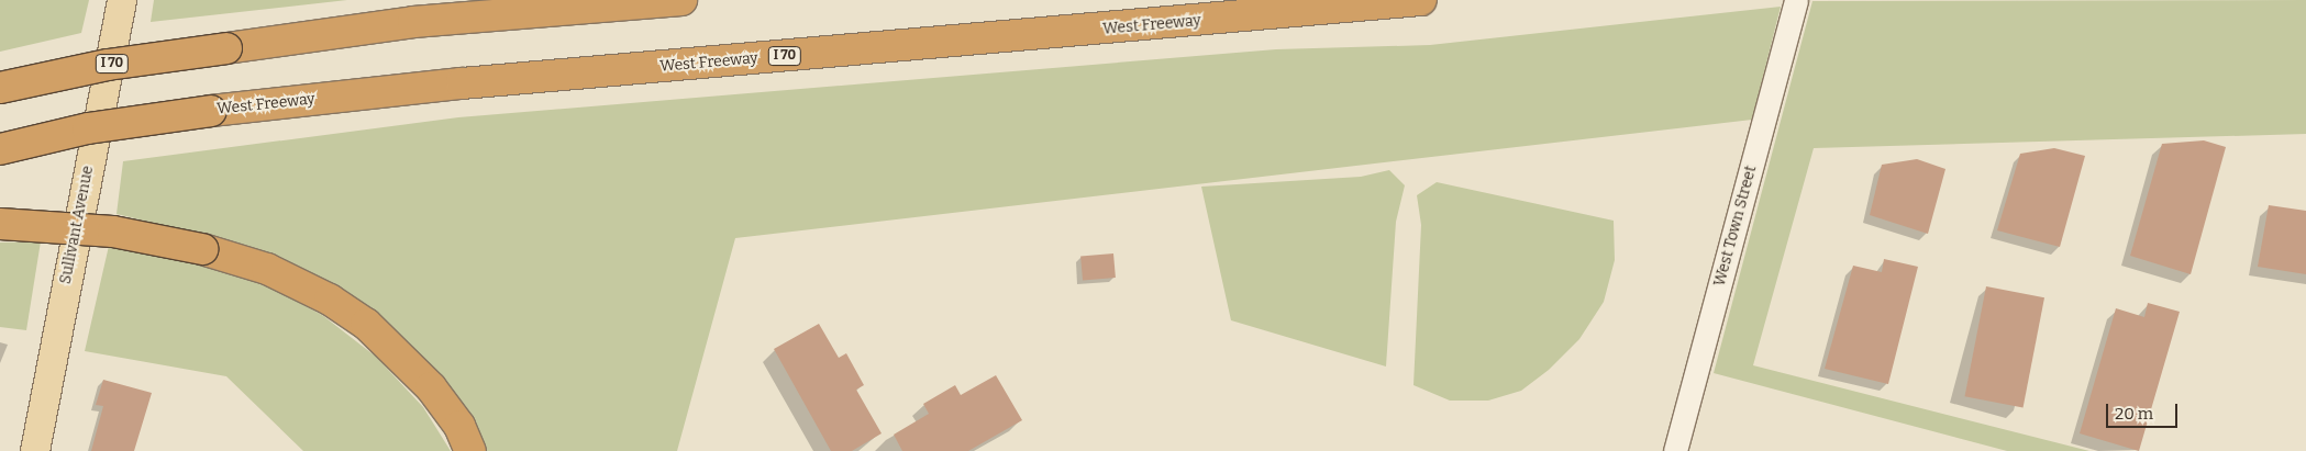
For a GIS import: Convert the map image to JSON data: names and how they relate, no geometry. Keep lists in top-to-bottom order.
{
  "streets": {
    "highway": ["West Freeway", "I 70"],
    "main road": ["Sullivant Avenue"],
    "street": ["West Town Street"]
  },
  "scale_bar": "20 m"
}
